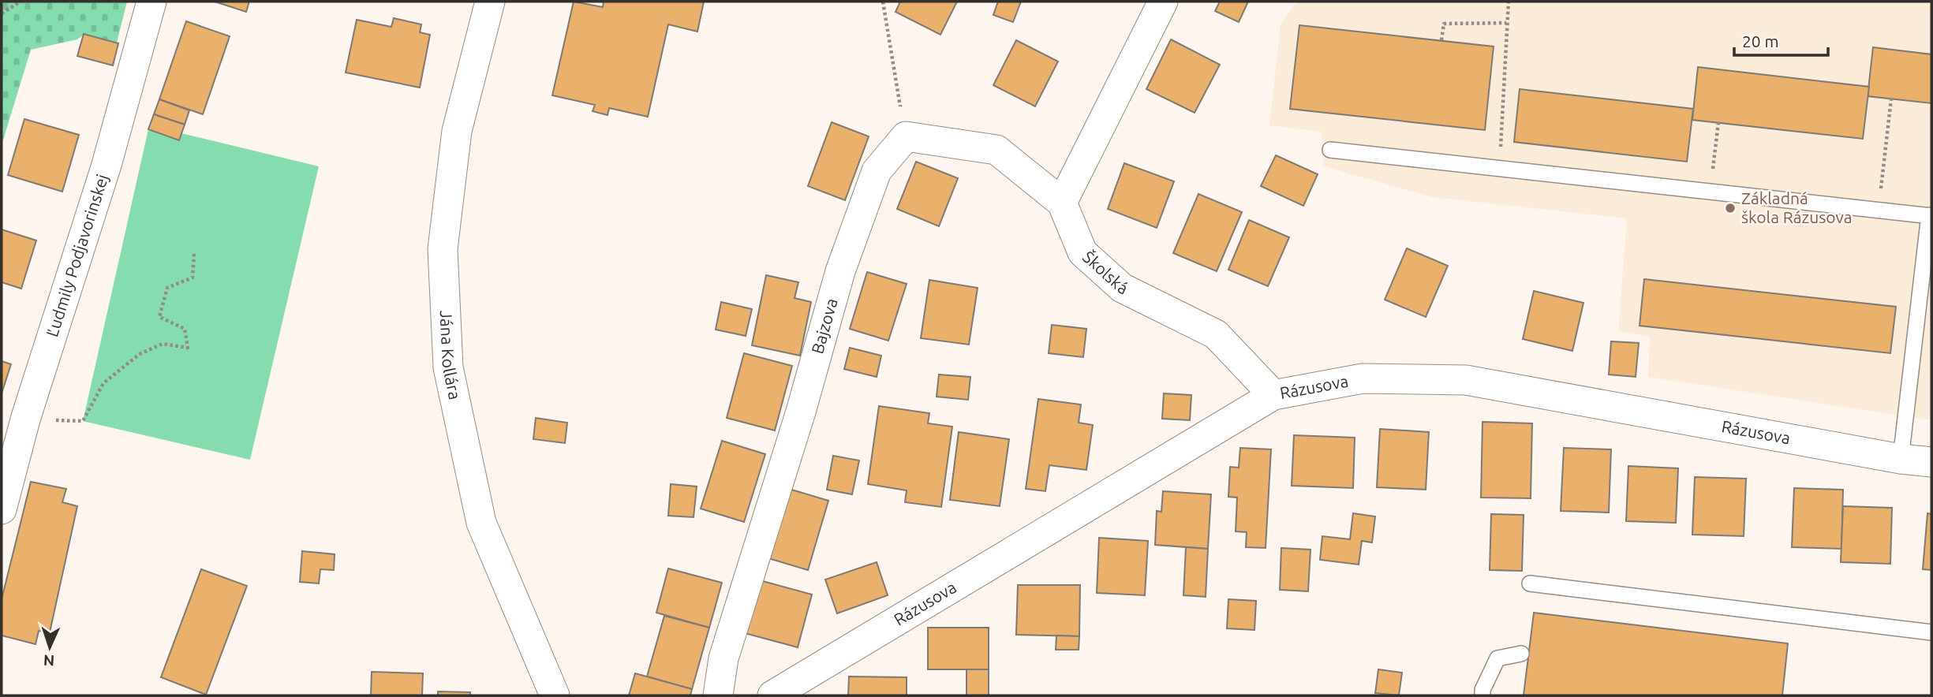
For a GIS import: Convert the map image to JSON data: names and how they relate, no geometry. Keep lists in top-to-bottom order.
{
  "streets": {
    "street": [
      "Ľudmily Podjavorinskej",
      "Školská",
      "Bajzova",
      "Jána Kollára",
      "Rázusova"
    ]
  },
  "crossings": [
    ["Školská", "Rázusova"]
  ],
  "places": ["Základná škola Rázusova"],
  "scale_bar": "20 m",
  "north": "bottom"
}
